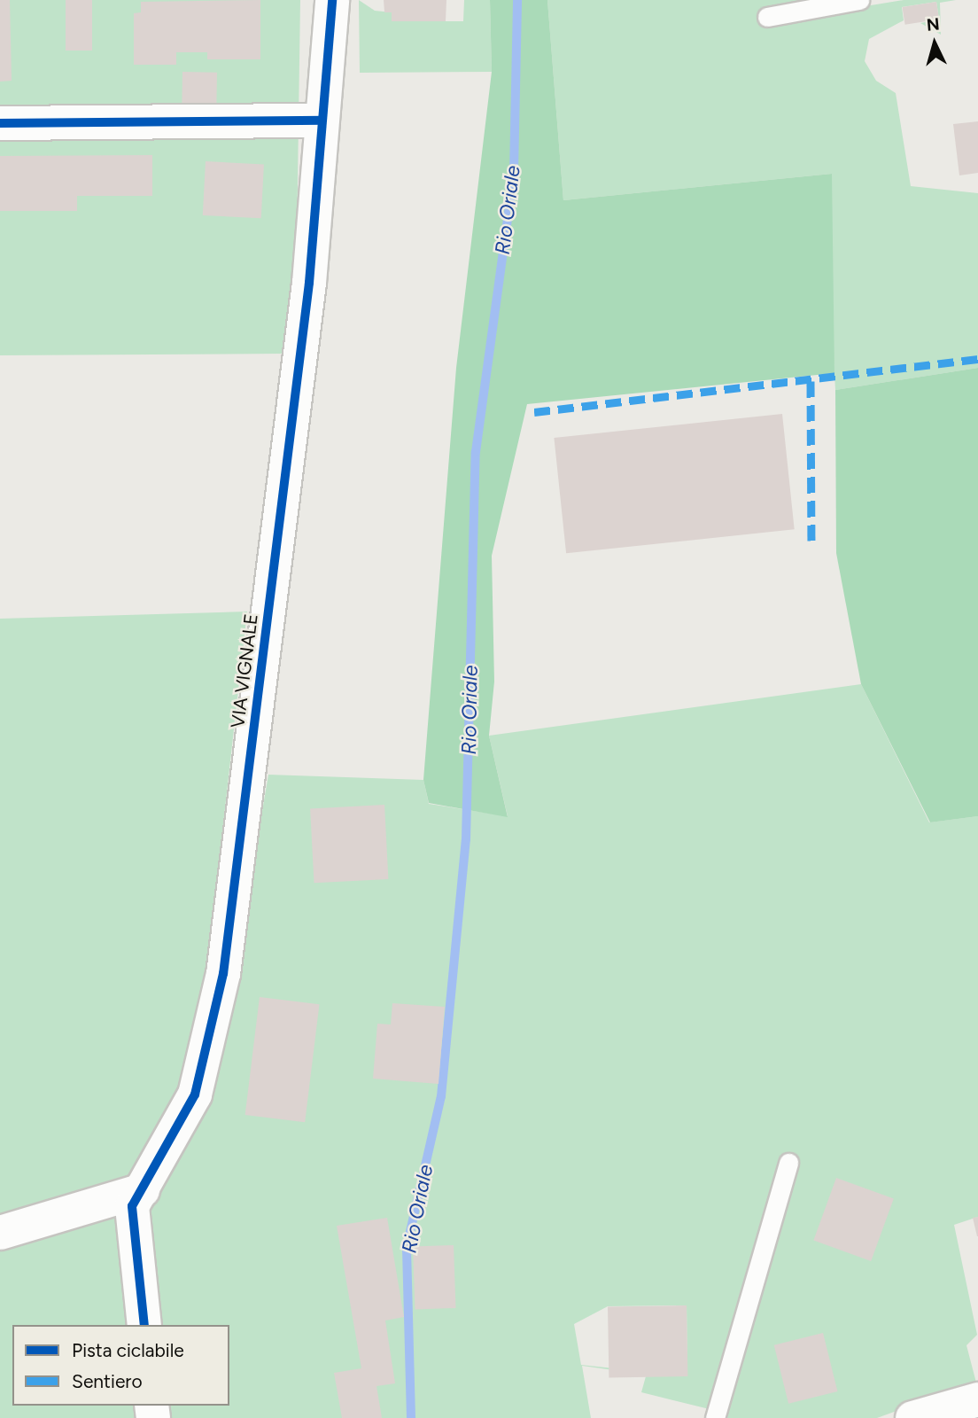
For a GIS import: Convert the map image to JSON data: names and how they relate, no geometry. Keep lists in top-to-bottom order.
{
  "streets": {
    "street": ["VIA VIGNALE"]
  },
  "water": ["Rio Oriale"],
  "legend": ["Pista ciclabile", "Sentiero"],
  "north": "top"
}
